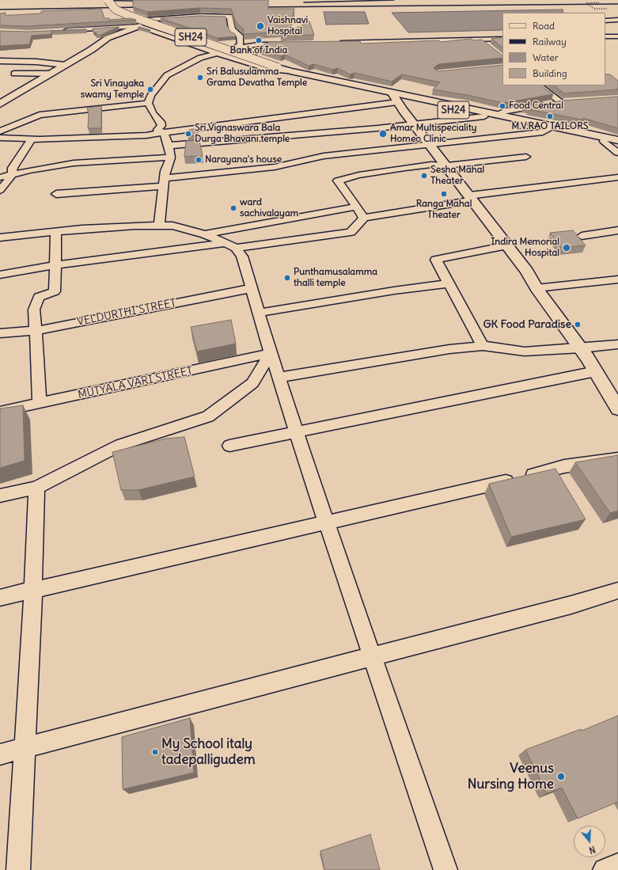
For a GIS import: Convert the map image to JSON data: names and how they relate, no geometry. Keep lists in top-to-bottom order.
{
  "streets": {
    "main road": ["SH24"],
    "street": ["VELDURTHI STREET", "MUTYALA VARI STREET"]
  },
  "places": [
    "Vaishnavi Hospital",
    "Bank of India",
    "Sri Balusulamma Grama Devatha Temple",
    "Sri Vinayaka swamy Temple",
    "Food Central",
    "M.V.RAO TAILORS",
    "Sri Vignaswara Bala Durga Bhavani temple",
    "Amar Multispeciality Homeo Clinic",
    "Narayana's house",
    "Sesha Mahal Theater",
    "Ranga Mahal Theater",
    "ward sachivalayam",
    "Indira Memorial Hospital",
    "Punthamusalamma thalli temple",
    "GK Food Paradise",
    "My School italy tadepalligudem",
    "Veenus Nursing Home"
  ],
  "legend": [
    "Road",
    "Railway",
    "Water",
    "Building"
  ],
  "north": "bottom"
}
